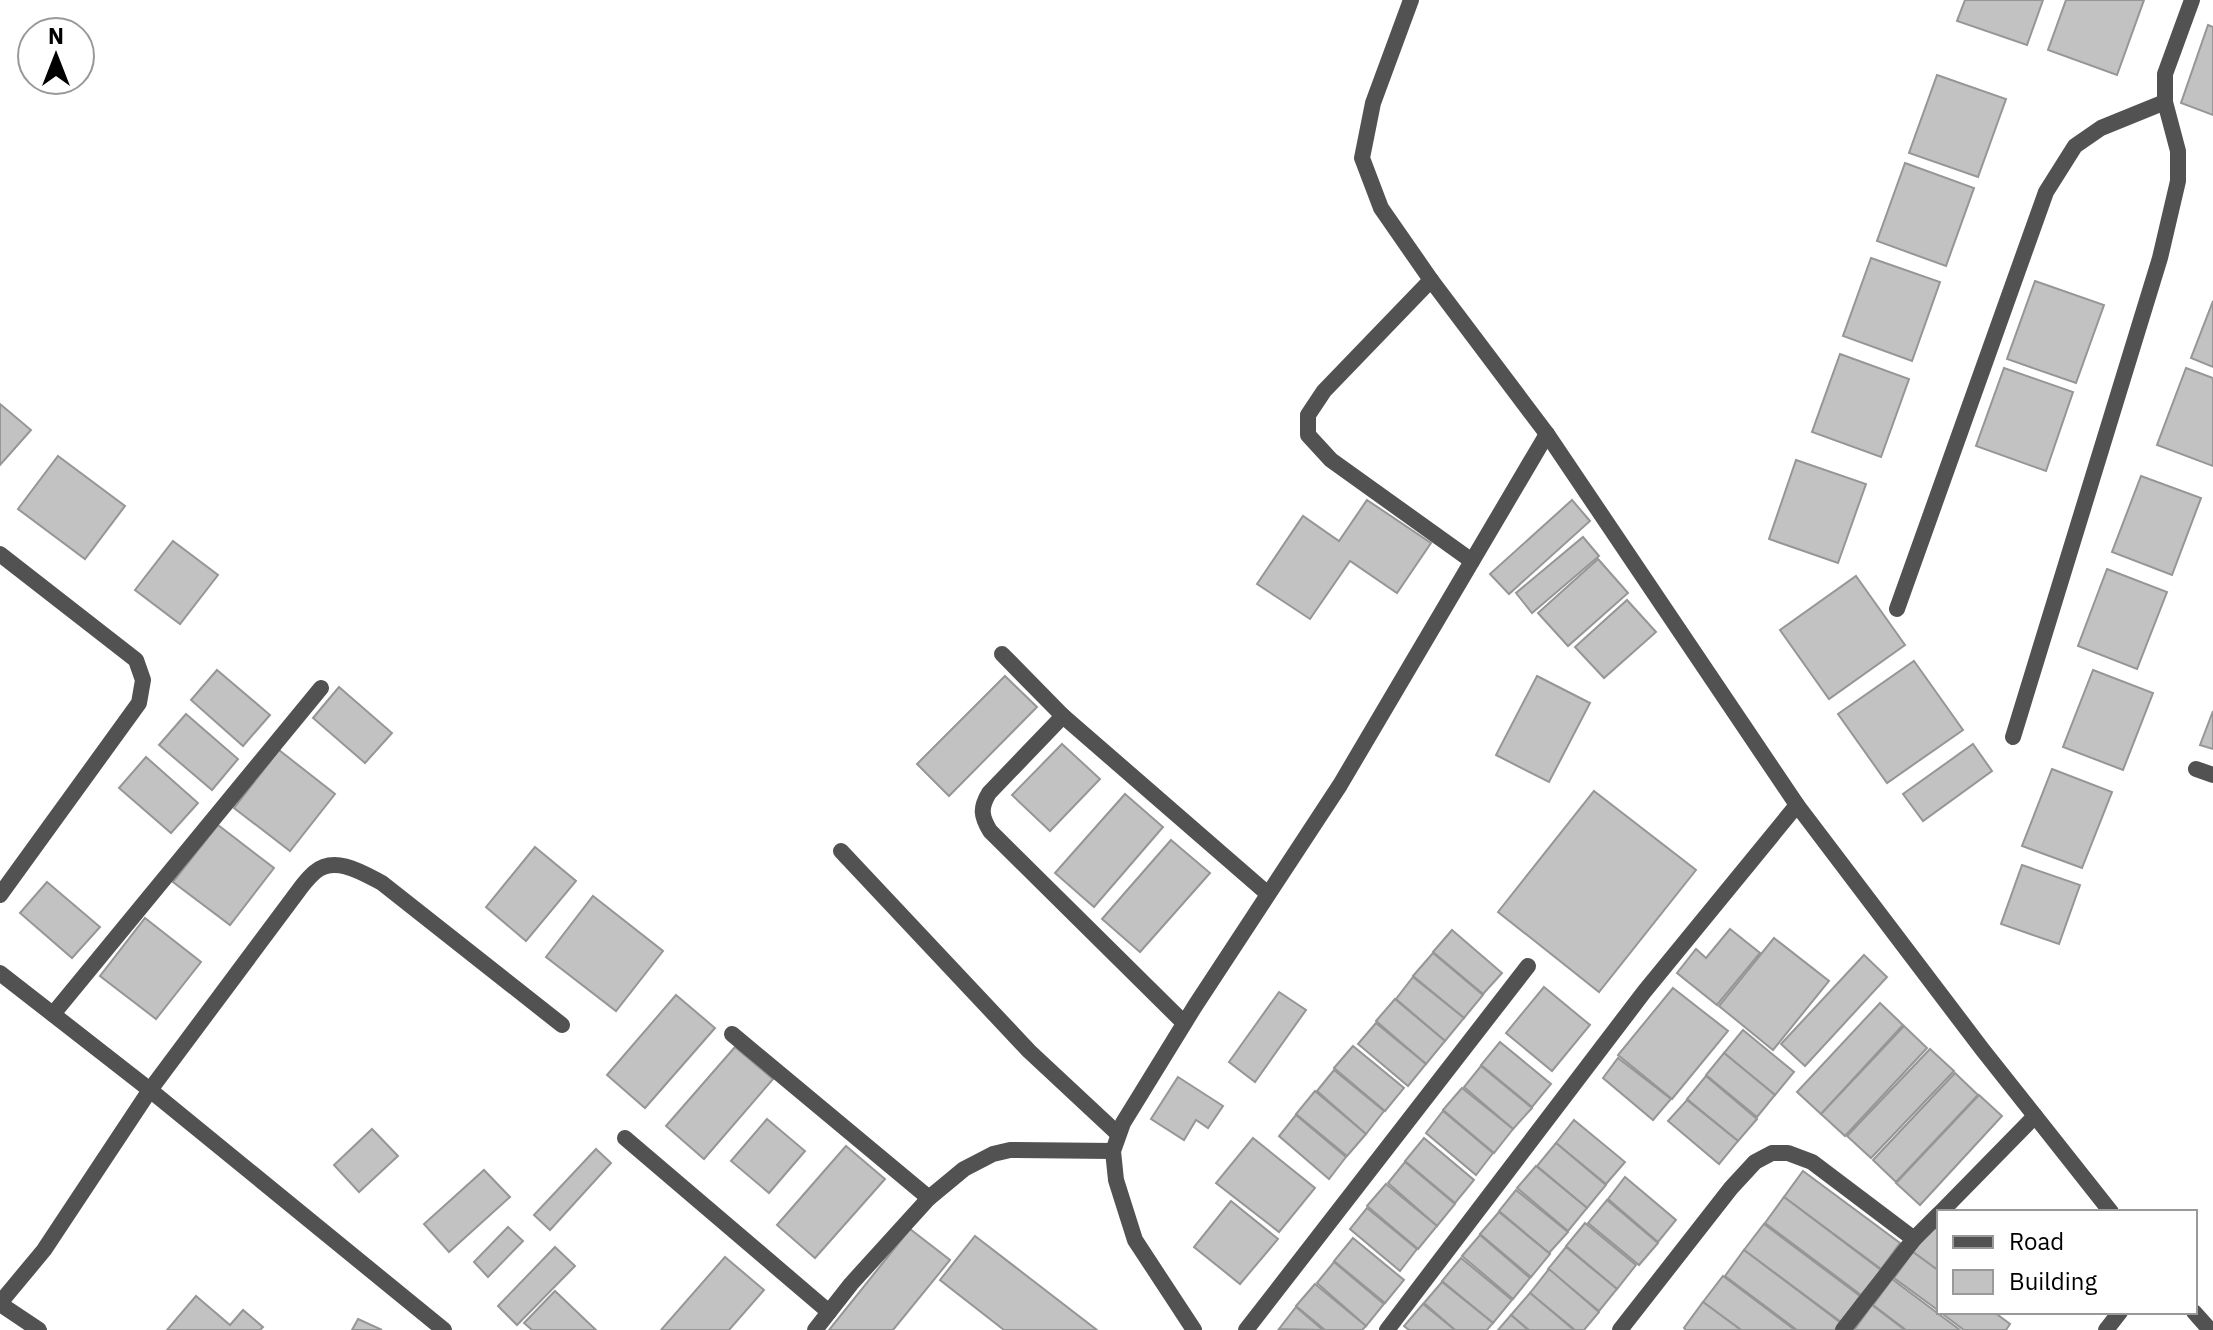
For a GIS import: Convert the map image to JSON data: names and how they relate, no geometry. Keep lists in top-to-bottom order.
{
  "legend": ["Road", "Building"],
  "north": "top"
}
